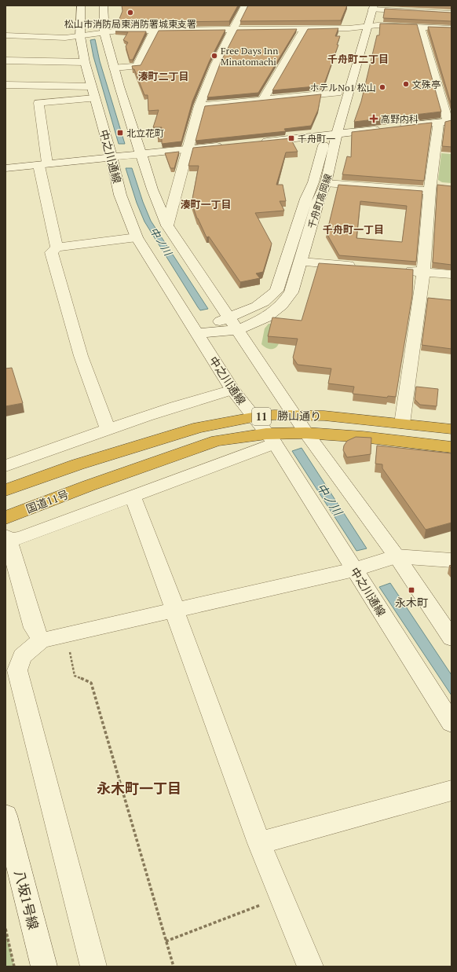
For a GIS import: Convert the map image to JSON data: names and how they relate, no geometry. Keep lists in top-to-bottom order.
{
  "streets": {
    "highway": ["勝山通り", "11", "国道11号"],
    "street": ["中之川通線", "千舟町高岡線", "八坂1号線"]
  },
  "crossings": [
    ["中之川通線", "千舟町高岡線"],
    ["中之川通線", "勝山通り"],
    ["勝山通り", "国道11号"]
  ],
  "districts": [
    "千舟町二丁目",
    "湊町二丁目",
    "湊町一丁目",
    "千舟町一丁目",
    "永木町一丁目"
  ],
  "water": ["中ノ川"],
  "places": {
    "other": [
      "松山市消防局東消防署城東支署",
      "Free Days Inn Minatomachi",
      "文殊亭",
      "ホテルNo1 松山"
    ],
    "health": ["高野内科"],
    "transit": ["北立花町", "千舟町一", "永木町"]
  }
}
